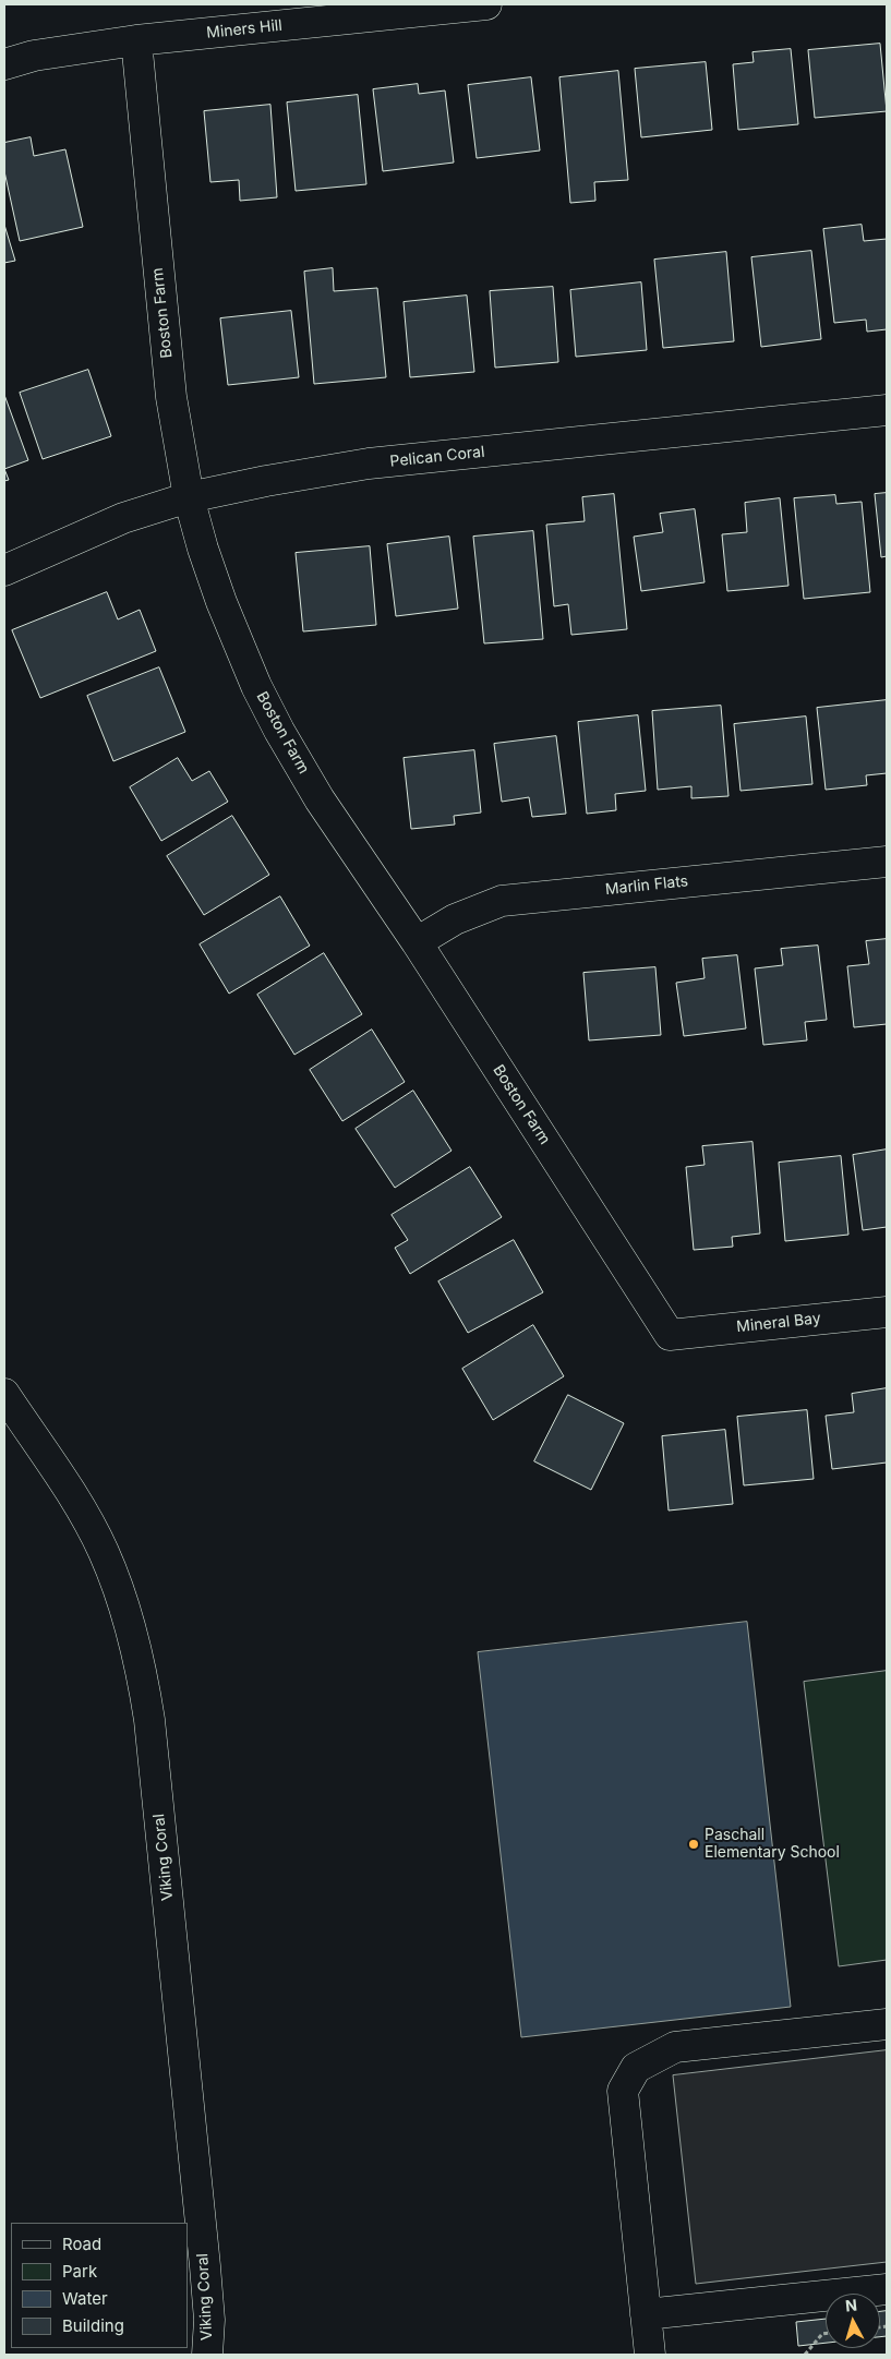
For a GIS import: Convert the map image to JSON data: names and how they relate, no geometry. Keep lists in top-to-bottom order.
{
  "streets": {
    "street": [
      "Miners Hill",
      "Boston Farm",
      "Pelican Coral",
      "Marlin Flats",
      "Mineral Bay",
      "Viking Coral"
    ]
  },
  "crossings": [
    ["Miners Hill", "Boston Farm"],
    ["Boston Farm", "Pelican Coral"],
    ["Boston Farm", "Marlin Flats"],
    ["Boston Farm", "Mineral Bay"]
  ],
  "places": ["Paschall Elementary School"],
  "legend": [
    "Road",
    "Park",
    "Water",
    "Building"
  ],
  "north": "top"
}
